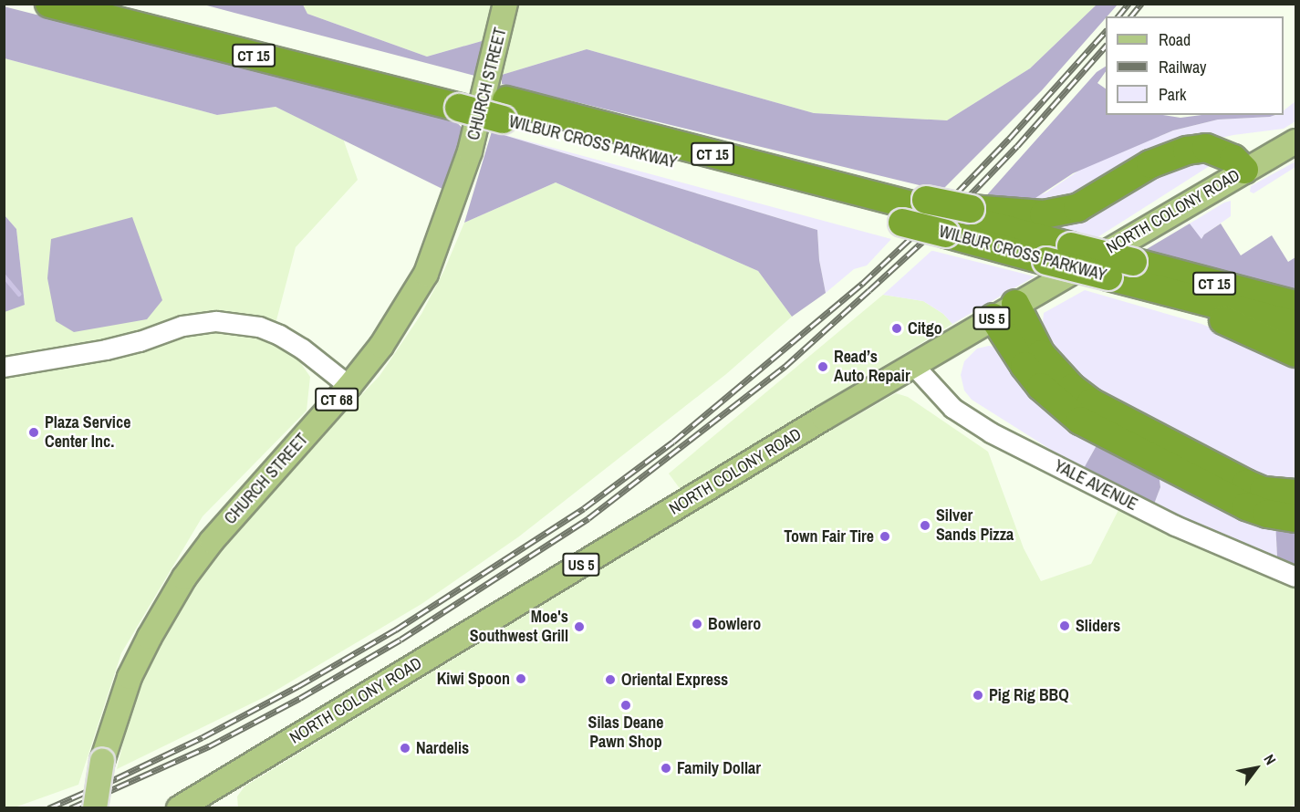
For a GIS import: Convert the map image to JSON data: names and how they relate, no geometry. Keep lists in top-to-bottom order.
{
  "streets": {
    "highway": ["CT 15", "WILBUR CROSS PARKWAY"],
    "main road": [
      "CHURCH STREET",
      "NORTH COLONY ROAD",
      "US 5",
      "CT 68"
    ],
    "street": ["YALE AVENUE"]
  },
  "crossings": [
    ["NORTH COLONY ROAD", "YALE AVENUE"]
  ],
  "places": [
    "Citgo",
    "Read’s Auto Repair",
    "Plaza Service Center Inc.",
    "Silver Sands Pizza",
    "Town Fair Tire",
    "Bowlero",
    "Sliders",
    "Moe's Southwest Grill",
    "Kiwi Spoon",
    "Oriental Express",
    "Pig Rig BBQ",
    "Silas Deane Pawn Shop",
    "Nardelis",
    "Family Dollar"
  ],
  "legend": ["Road", "Railway", "Park"],
  "north": "top right"
}
